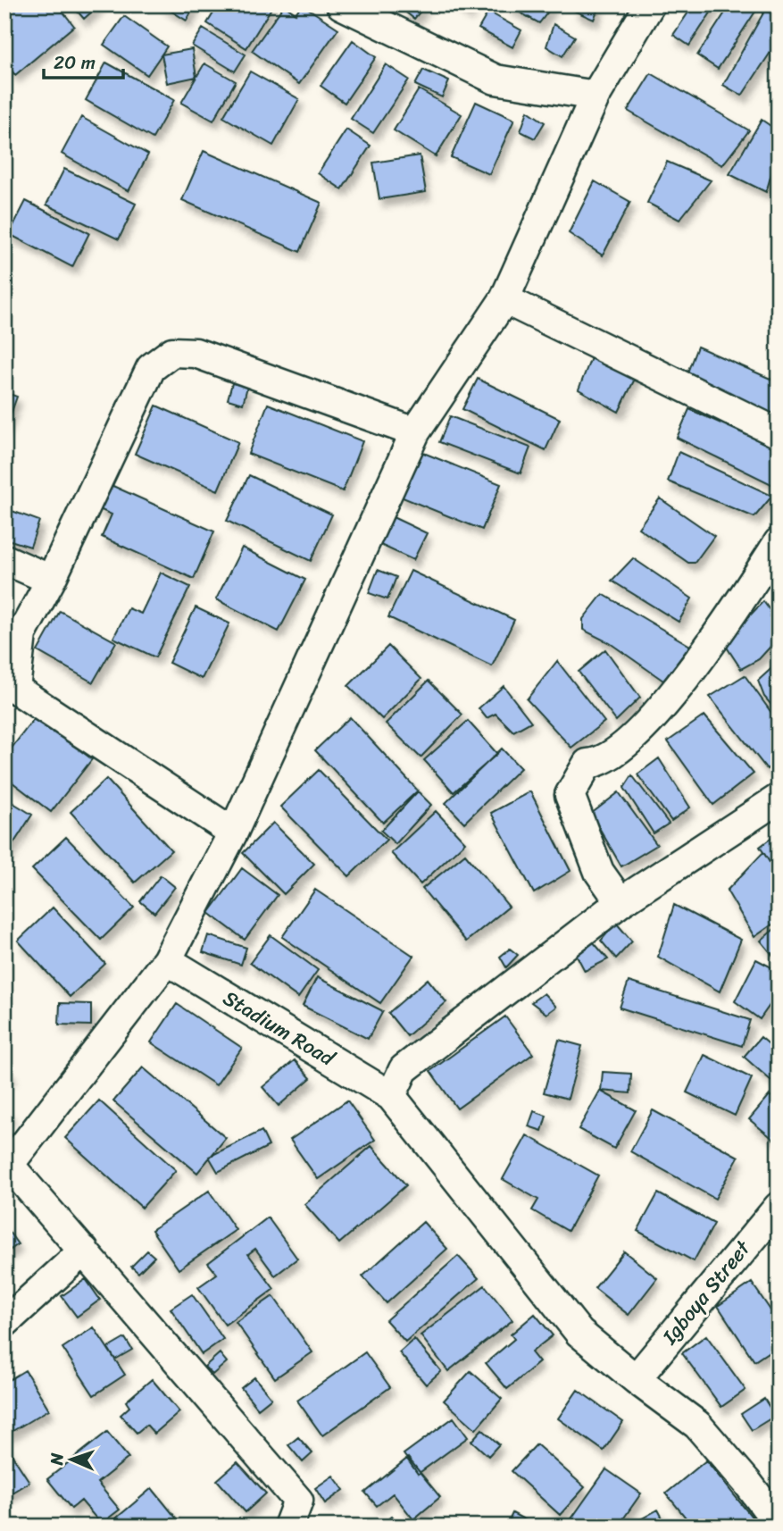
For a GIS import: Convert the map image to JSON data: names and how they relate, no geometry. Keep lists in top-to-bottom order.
{
  "streets": {
    "street": ["Stadium Road", "Igboya Street"]
  },
  "scale_bar": "20 m",
  "north": "left"
}
